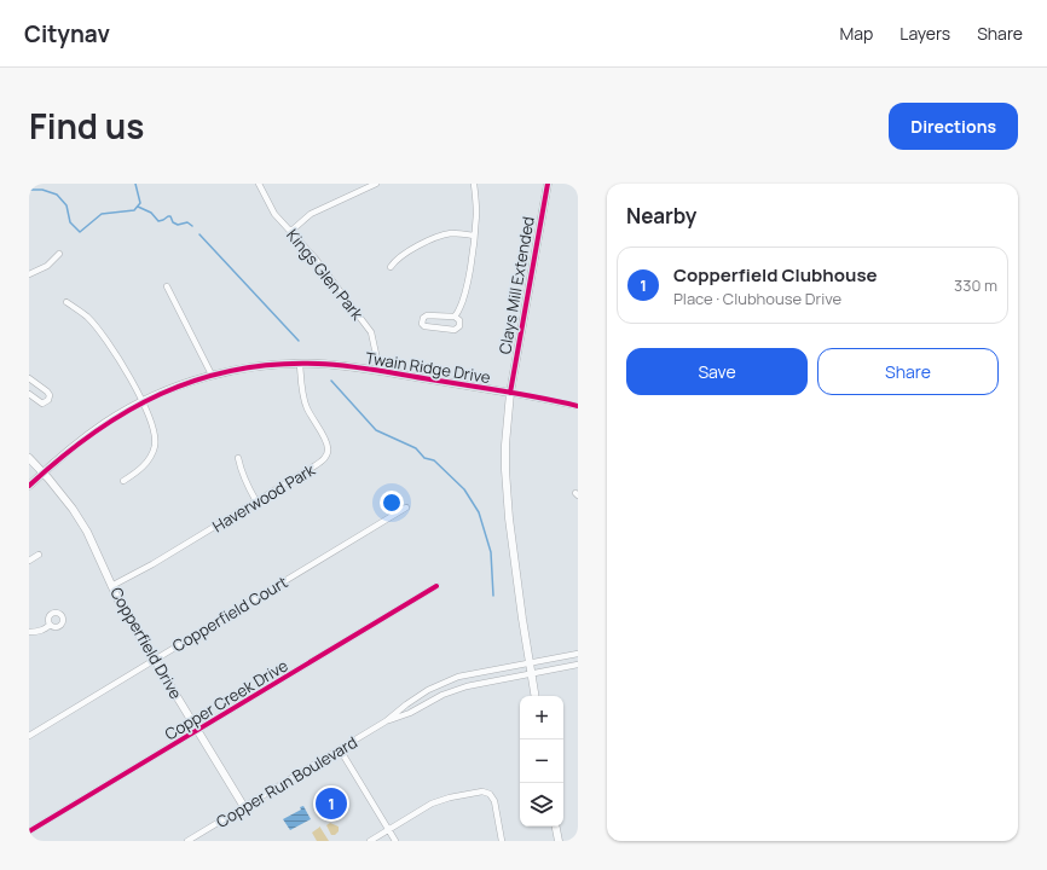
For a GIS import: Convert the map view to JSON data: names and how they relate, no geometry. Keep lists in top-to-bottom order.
{
  "streets": {
    "street": [
      "Kings Glen Park",
      "Clays Mill Extended",
      "Twain Ridge Drive",
      "Haverwood Park",
      "Copperfield Court",
      "Copperfield Drive",
      "Copper Creek Drive",
      "Copper Run Boulevard"
    ]
  },
  "crossings": [
    ["Kings Glen Park", "Twain Ridge Drive"],
    ["Clays Mill Extended", "Twain Ridge Drive"],
    ["Clays Mill Extended", "Copper Run Boulevard"],
    ["Twain Ridge Drive", "Haverwood Park"],
    ["Twain Ridge Drive", "Copperfield Drive"],
    ["Haverwood Park", "Copperfield Drive"],
    ["Copperfield Court", "Copperfield Drive"],
    ["Copperfield Drive", "Copper Creek Drive"],
    ["Copperfield Drive", "Copper Run Boulevard"]
  ],
  "page": {
    "header": "Citynav",
    "nav": ["Map", "Layers", "Share"],
    "title": "Find us",
    "buttons": [
      "Directions",
      ["Save", "Share"]
    ],
    "heading": "Nearby",
    "list": [
      {
        "mark": "1",
        "name": "Copperfield Clubhouse",
        "note": "Place · Clubhouse Drive",
        "value": "330 m"
      }
    ],
    "map_buttons": ["+", "−"],
    "pins": "1"
  }
}
